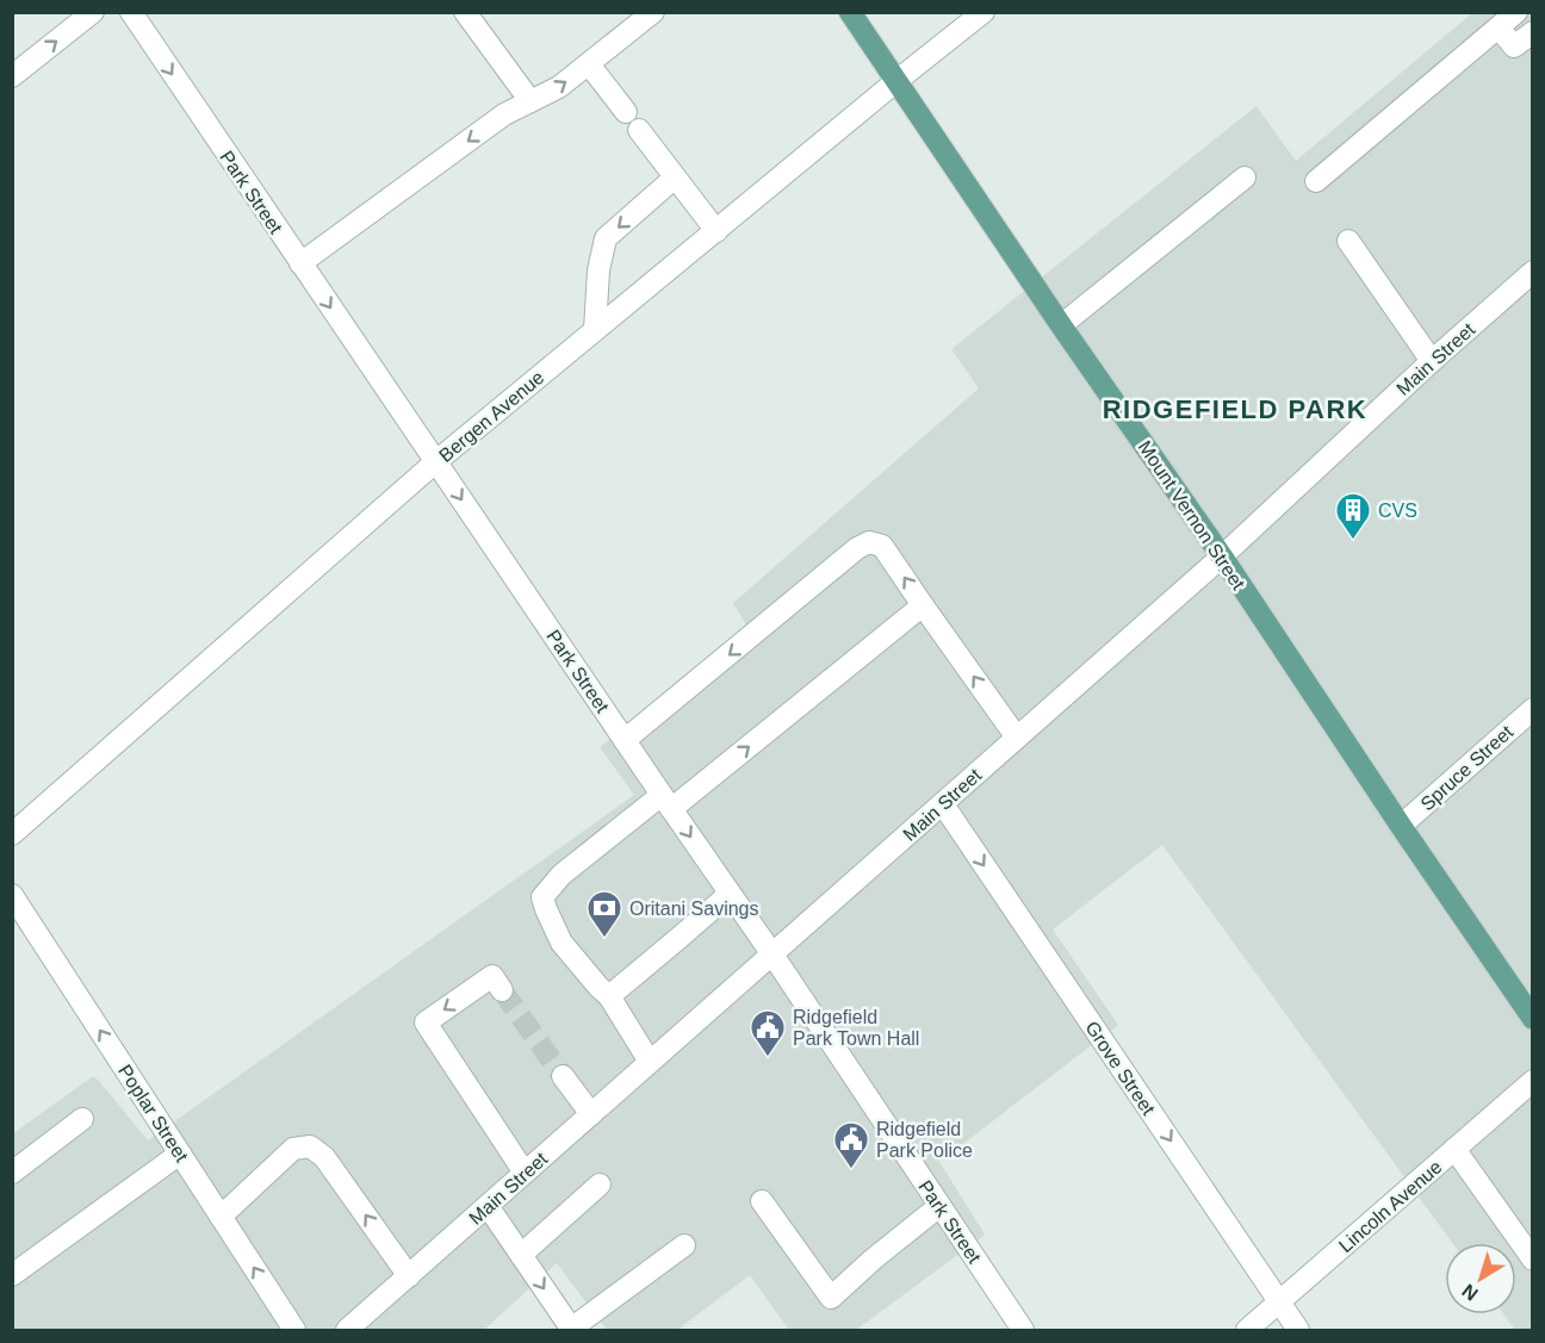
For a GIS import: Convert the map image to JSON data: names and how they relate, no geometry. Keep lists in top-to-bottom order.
{
  "streets": {
    "main road": ["Mount Vernon Street"],
    "street": [
      "Park Street",
      "Main Street",
      "Bergen Avenue",
      "Spruce Street",
      "Grove Street",
      "Poplar Street",
      "Lincoln Avenue"
    ]
  },
  "crossings": [
    ["Park Street", "Main Street"],
    ["Park Street", "Bergen Avenue"],
    ["Main Street", "Mount Vernon Street"],
    ["Main Street", "Grove Street"],
    ["Bergen Avenue", "Mount Vernon Street"],
    ["Mount Vernon Street", "Spruce Street"],
    ["Grove Street", "Lincoln Avenue"]
  ],
  "one_way": ["Park Street", "Grove Street", "Poplar Street"],
  "districts": ["RIDGEFIELD PARK"],
  "places": {
    "building": ["CVS"],
    "bank": ["Oritani Savings"],
    "public building": ["Ridgefield Park Town Hall", "Ridgefield Park Police"]
  },
  "north": "bottom left"
}
